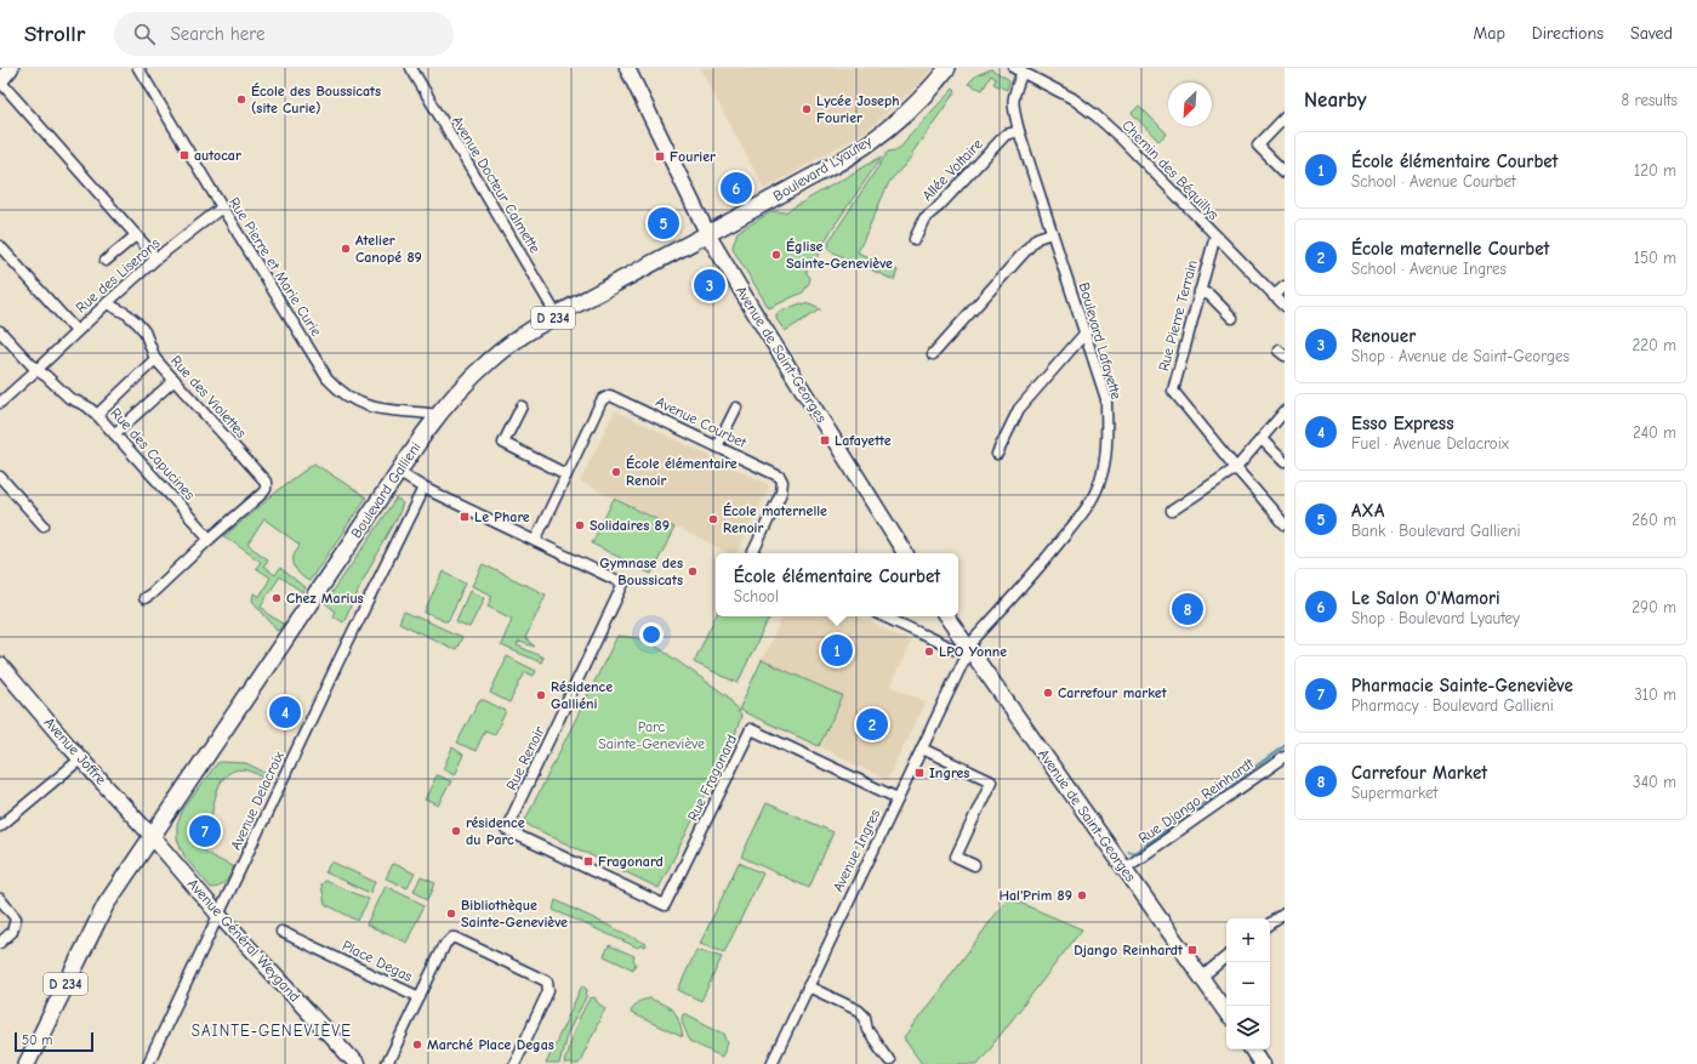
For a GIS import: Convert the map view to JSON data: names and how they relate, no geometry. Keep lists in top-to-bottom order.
{
  "streets": {
    "main road": [
      "Boulevard Lyautey",
      "D 234",
      "Avenue de Saint-Georges",
      "Boulevard Gallieni",
      "Avenue Joffre",
      "Avenue Général Weygand"
    ],
    "street": [
      "Allée Voltaire",
      "Chemin des Béquillys",
      "Avenue Docteur Calmette",
      "Rue Pierre et Marie Curie",
      "Rue des Liserons",
      "Rue Pierre Terrain",
      "Boulevard Lafayette",
      "Rue des Violettes",
      "Avenue Courbet",
      "Rue des Capucines",
      "Rue Renoir",
      "Rue Fragonard",
      "Avenue Delacroix",
      "Rue Django Reinhardt",
      "Avenue Ingres",
      "Place Degas"
    ]
  },
  "crossings": [
    ["Boulevard Lyautey", "Avenue de Saint-Georges"],
    ["Boulevard Lyautey", "Boulevard Gallieni"],
    ["Allée Voltaire", "Boulevard Lafayette"],
    ["Chemin des Béquillys", "Rue Pierre Terrain"],
    ["Chemin des Béquillys", "Boulevard Lafayette"],
    ["Avenue Docteur Calmette", "Boulevard Gallieni"],
    ["Rue Pierre et Marie Curie", "Rue des Liserons"],
    ["Rue Pierre et Marie Curie", "Boulevard Gallieni"],
    ["Rue des Liserons", "Rue des Violettes"],
    ["Rue des Liserons", "Rue des Capucines"],
    ["D 234", "Boulevard Gallieni"],
    ["D 234", "Avenue Joffre"],
    ["D 234", "Avenue Général Weygand"],
    ["Boulevard Lafayette", "Avenue de Saint-Georges"],
    ["Boulevard Lafayette", "Avenue Ingres"],
    ["Avenue de Saint-Georges", "Boulevard Gallieni"],
    ["Avenue de Saint-Georges", "Rue Django Reinhardt"],
    ["Avenue de Saint-Georges", "Avenue Ingres"],
    ["Rue des Violettes", "Rue des Capucines"],
    ["Avenue Courbet", "Rue Renoir"],
    ["Boulevard Gallieni", "Avenue Joffre"],
    ["Boulevard Gallieni", "Rue Renoir"],
    ["Boulevard Gallieni", "Avenue Général Weygand"],
    ["Avenue Joffre", "Avenue Général Weygand"],
    ["Rue Renoir", "Rue Fragonard"],
    ["Rue Renoir", "Avenue Delacroix"],
    ["Rue Fragonard", "Avenue Ingres"],
    ["Avenue Delacroix", "Avenue Général Weygand"]
  ],
  "districts": ["SAINTE-GENEVIÈVE"],
  "parks": ["Parc Sainte-Geneviève"],
  "places": {
    "other": [
      "École des Boussicats (site Curie)",
      "Lycée Joseph Fourier",
      "Atelier Canopé 89",
      "Église Sainte-Geneviève",
      "École élémentaire Renoir",
      "École maternelle Renoir",
      "Solidaires 89",
      "Gymnase des Boussicats",
      "Chez Marius",
      "LPO Yonne",
      "Carrefour market",
      "Résidence Galliéni",
      "résidence du Parc",
      "Hal'Prim 89",
      "Bibliothèque Sainte-Geneviève",
      "Marché Place Degas"
    ],
    "transit": [
      "autocar",
      "Fourier",
      "Lafayette",
      "Le Phare",
      "Ingres",
      "Fragonard",
      "Django Reinhardt"
    ]
  },
  "scale_bar": "50 m",
  "north": "bottom left",
  "page": {
    "header": "Strollr",
    "search": "Search here",
    "nav": ["Map", "Directions", "Saved"],
    "heading": ["Nearby", "8 results"],
    "list": [
      {
        "mark": "1",
        "name": "École élémentaire Courbet",
        "note": "School · Avenue Courbet",
        "value": "120 m"
      },
      {
        "mark": "2",
        "name": "École maternelle Courbet",
        "note": "School · Avenue Ingres",
        "value": "150 m"
      },
      {
        "mark": "3",
        "name": "Renouer",
        "note": "Shop · Avenue de Saint-Georges",
        "value": "220 m"
      },
      {
        "mark": "4",
        "name": "Esso Express",
        "note": "Fuel · Avenue Delacroix",
        "value": "240 m"
      },
      {
        "mark": "5",
        "name": "AXA",
        "note": "Bank · Boulevard Gallieni",
        "value": "260 m"
      },
      {
        "mark": "6",
        "name": "Le Salon O'Mamori",
        "note": "Shop · Boulevard Lyautey",
        "value": "290 m"
      },
      {
        "mark": "7",
        "name": "Pharmacie Sainte-Geneviève",
        "note": "Pharmacy · Boulevard Gallieni",
        "value": "310 m"
      },
      {
        "mark": "8",
        "name": "Carrefour Market",
        "note": "Supermarket",
        "value": "340 m"
      }
    ],
    "pins": [
      "6",
      "5",
      "3",
      "8",
      "1",
      "4",
      "2",
      "7"
    ],
    "popup": ["École élémentaire Courbet", "School"],
    "map_buttons": ["+", "−"],
    "scale": "50 m"
  }
}
